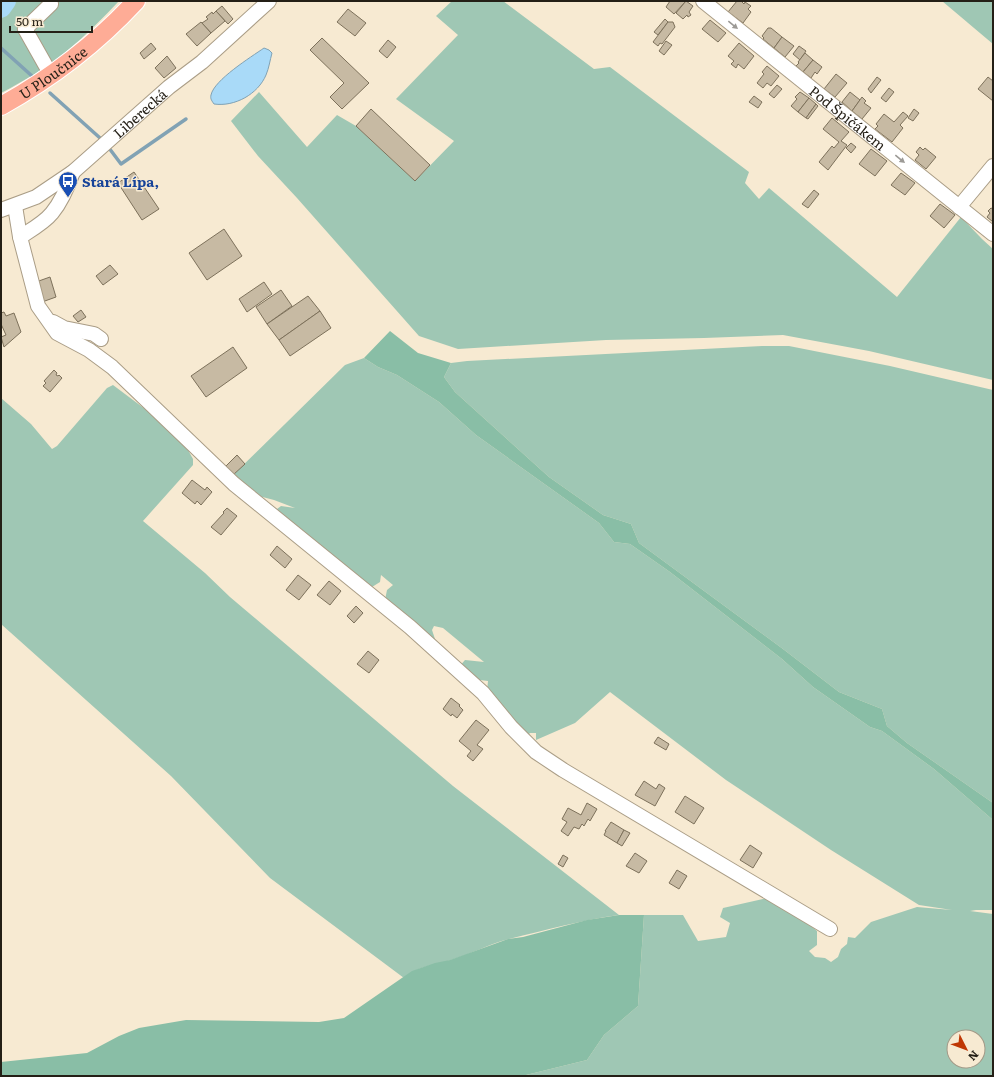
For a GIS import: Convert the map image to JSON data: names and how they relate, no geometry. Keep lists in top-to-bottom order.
{
  "streets": {
    "main road": ["U Ploučnice"],
    "street": ["Liberecká", "Pod Špičákem"]
  },
  "one_way": ["Pod Špičákem"],
  "places": {
    "bus stop": ["Stará Lípa,"]
  },
  "scale_bar": "50 m",
  "north": "bottom right"
}
